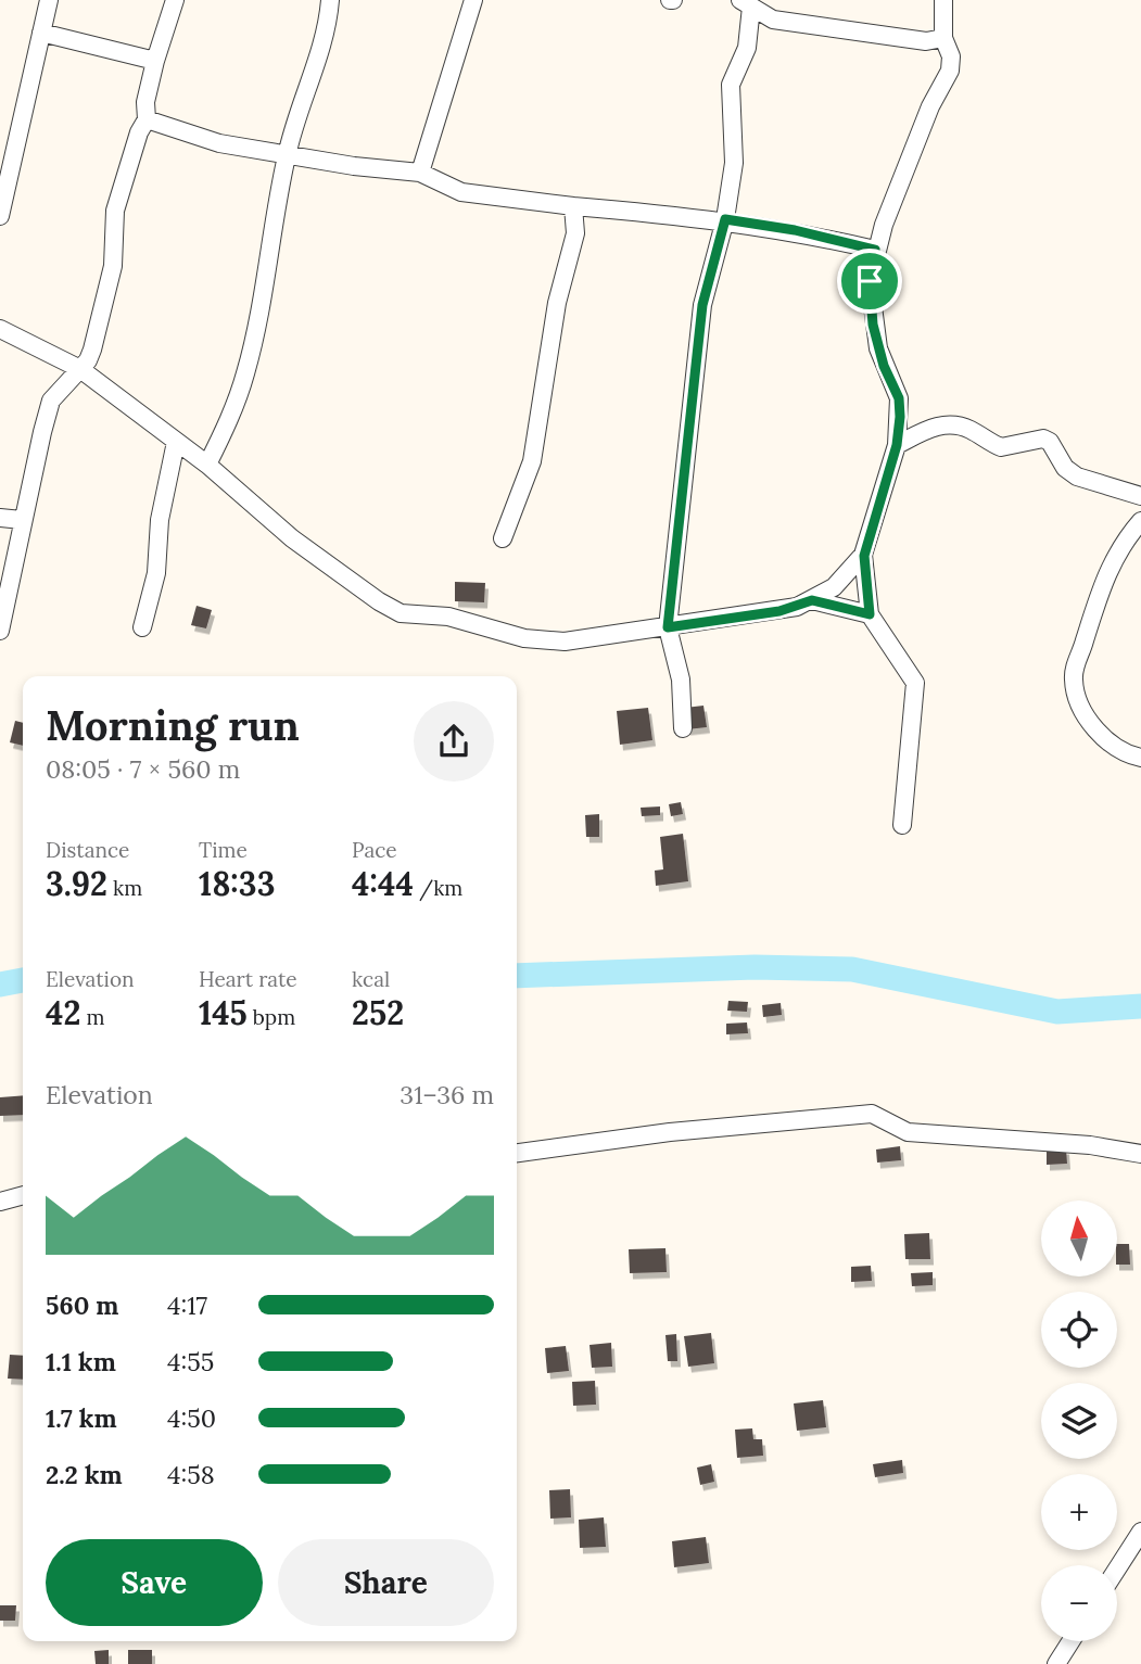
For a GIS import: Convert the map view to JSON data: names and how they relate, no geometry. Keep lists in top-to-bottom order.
{
  "north": "top",
  "page": {
    "heading": ["Morning run", "08:05 · 7 × 560 m"],
    "stats": [
      ["Distance", "3.92 km"],
      ["Time", "18:33"],
      ["Pace", "4:44 /km"],
      ["Elevation", "42 m"],
      ["Heart rate", "145 bpm"],
      ["kcal", "252"]
    ],
    "chart": ["Elevation", "31–36 m"],
    "map_buttons": ["+", "−"],
    "list": [
      {
        "name": "560 m",
        "note": "4:17"
      },
      {
        "name": "1.1 km",
        "note": "4:55"
      },
      {
        "name": "1.7 km",
        "note": "4:50"
      },
      {
        "name": "2.2 km",
        "note": "4:58"
      }
    ],
    "buttons": ["Save", "Share"]
  }
}
